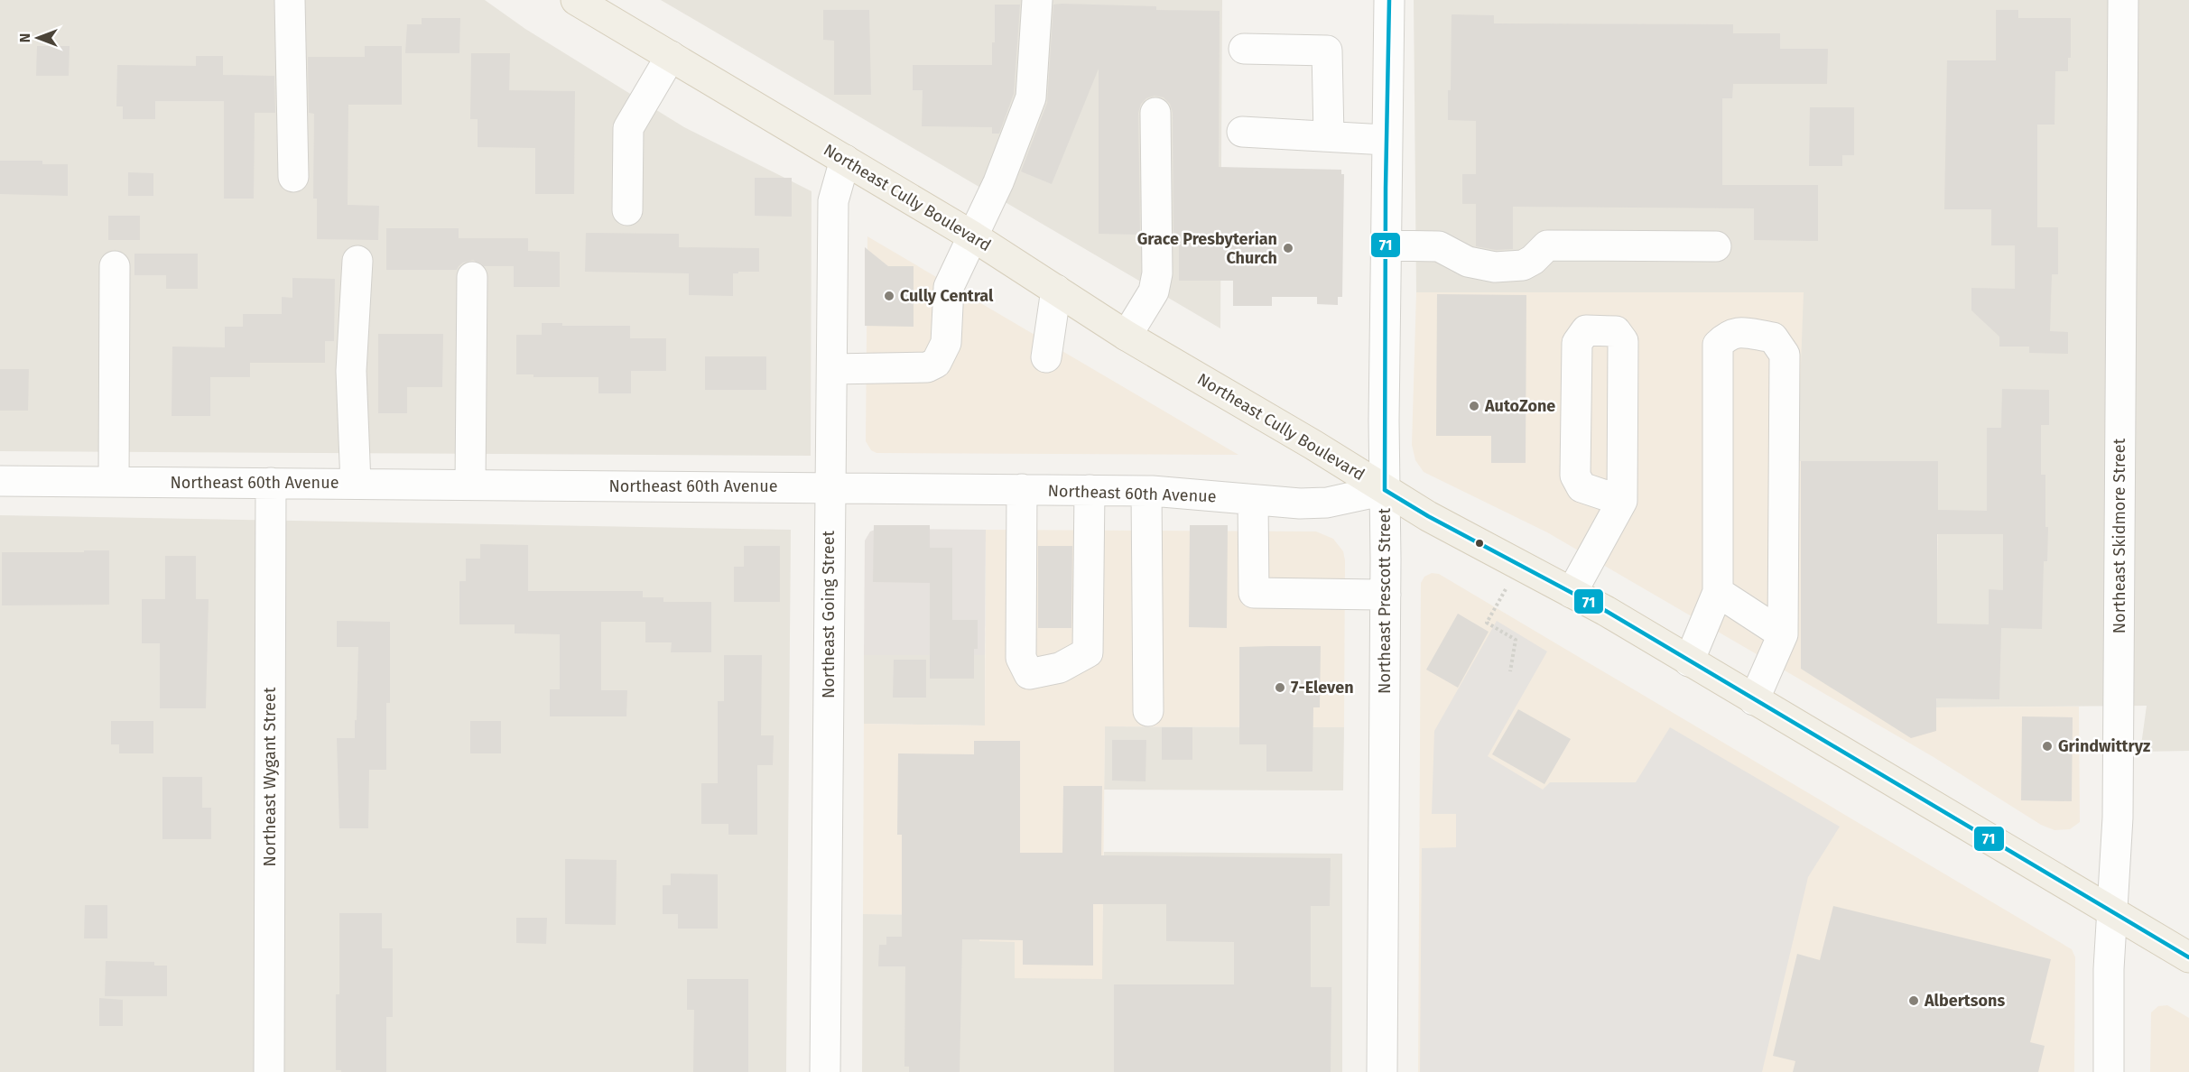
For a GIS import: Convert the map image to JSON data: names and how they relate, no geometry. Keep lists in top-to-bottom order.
{
  "streets": {
    "main road": ["Northeast Cully Boulevard"],
    "street": [
      "Northeast 60th Avenue",
      "Northeast Skidmore Street",
      "Northeast Prescott Street",
      "Northeast Going Street",
      "Northeast Wygant Street"
    ]
  },
  "crossings": [
    ["Northeast Cully Boulevard", "Northeast 60th Avenue"],
    ["Northeast Cully Boulevard", "Northeast Skidmore Street"],
    ["Northeast Cully Boulevard", "Northeast Prescott Street"],
    ["Northeast Cully Boulevard", "Northeast Going Street"],
    ["Northeast 60th Avenue", "Northeast Prescott Street"],
    ["Northeast 60th Avenue", "Northeast Going Street"],
    ["Northeast 60th Avenue", "Northeast Wygant Street"]
  ],
  "places": [
    "Grace Presbyterian Church",
    "Cully Central",
    "AutoZone",
    "7-Eleven",
    "Grindwittryz",
    "Albertsons"
  ],
  "lines": ["transit line 71"],
  "north": "left"
}
